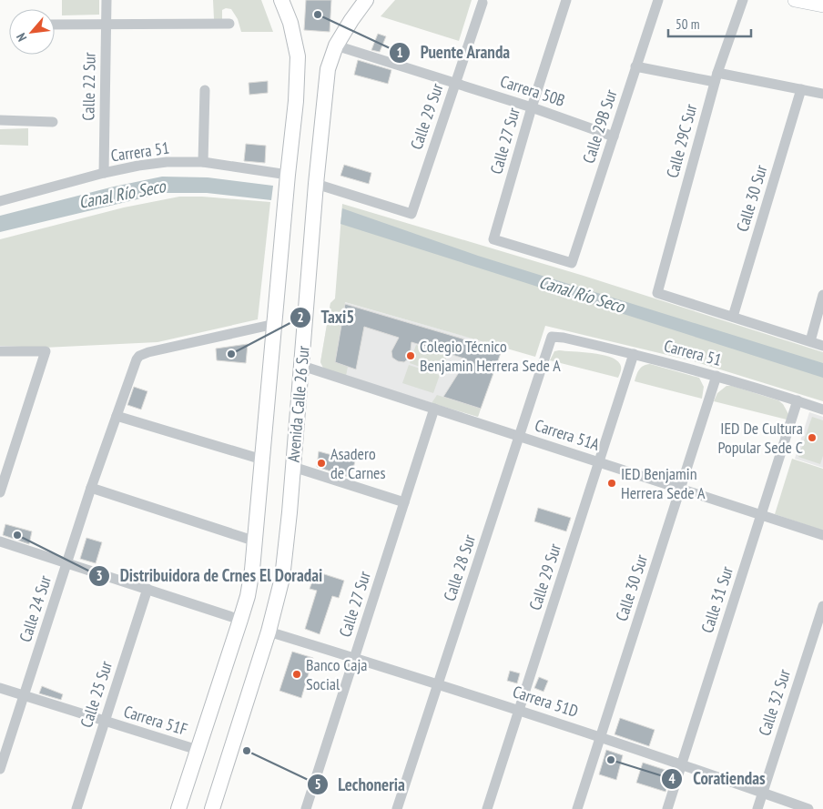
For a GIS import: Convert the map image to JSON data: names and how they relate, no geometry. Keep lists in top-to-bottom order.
{
  "streets": {
    "main road": ["Avenida Calle 26 Sur"],
    "street": [
      "Calle 22 Sur",
      "Carrera 50B",
      "Calle 29 Sur",
      "Calle 29B Sur",
      "Calle 27 Sur",
      "Calle 29C Sur",
      "Carrera 51",
      "Calle 30 Sur",
      "Carrera 51A",
      "Calle 28 Sur",
      "Calle 31 Sur",
      "Calle 24 Sur",
      "Calle 25 Sur",
      "Carrera 51D",
      "Calle 32 Sur",
      "Carrera 51F"
    ]
  },
  "crossings": [
    ["Calle 22 Sur", "Carrera 51"],
    ["Carrera 50B", "Calle 29 Sur"],
    ["Carrera 50B", "Calle 29B Sur"],
    ["Carrera 50B", "Calle 27 Sur"],
    ["Carrera 50B", "Avenida Calle 26 Sur"],
    ["Calle 29 Sur", "Carrera 51"],
    ["Calle 29 Sur", "Avenida Calle 26 Sur"],
    ["Calle 29 Sur", "Carrera 51A"],
    ["Calle 29 Sur", "Carrera 51D"],
    ["Calle 29B Sur", "Calle 27 Sur"],
    ["Calle 27 Sur", "Carrera 51A"],
    ["Calle 27 Sur", "Carrera 51D"],
    ["Calle 29C Sur", "Calle 30 Sur"],
    ["Carrera 51", "Calle 30 Sur"],
    ["Carrera 51", "Avenida Calle 26 Sur"],
    ["Carrera 51", "Calle 28 Sur"],
    ["Carrera 51", "Calle 31 Sur"],
    ["Calle 30 Sur", "Carrera 51A"],
    ["Calle 30 Sur", "Carrera 51D"],
    ["Avenida Calle 26 Sur", "Carrera 51A"],
    ["Avenida Calle 26 Sur", "Calle 24 Sur"],
    ["Avenida Calle 26 Sur", "Carrera 51D"],
    ["Avenida Calle 26 Sur", "Carrera 51F"],
    ["Carrera 51A", "Calle 28 Sur"],
    ["Carrera 51A", "Calle 31 Sur"],
    ["Calle 28 Sur", "Carrera 51D"],
    ["Calle 31 Sur", "Carrera 51D"],
    ["Calle 24 Sur", "Carrera 51F"],
    ["Calle 25 Sur", "Carrera 51F"],
    ["Carrera 51D", "Calle 32 Sur"]
  ],
  "water": ["Canal Río Seco"],
  "places": [
    "Puente Aranda",
    "Taxi5",
    "Colegio Técnico Benjamin Herrera Sede A",
    "IED De Cultura Popular Sede C",
    "Asadero de Carnes",
    "IED Benjamin Herrera Sede A",
    "Distribuidora de Crnes El Doradai",
    "Banco Caja Social",
    "Lechoneria",
    "Coratiendas"
  ],
  "scale_bar": "50 m",
  "north": "bottom left"
}
